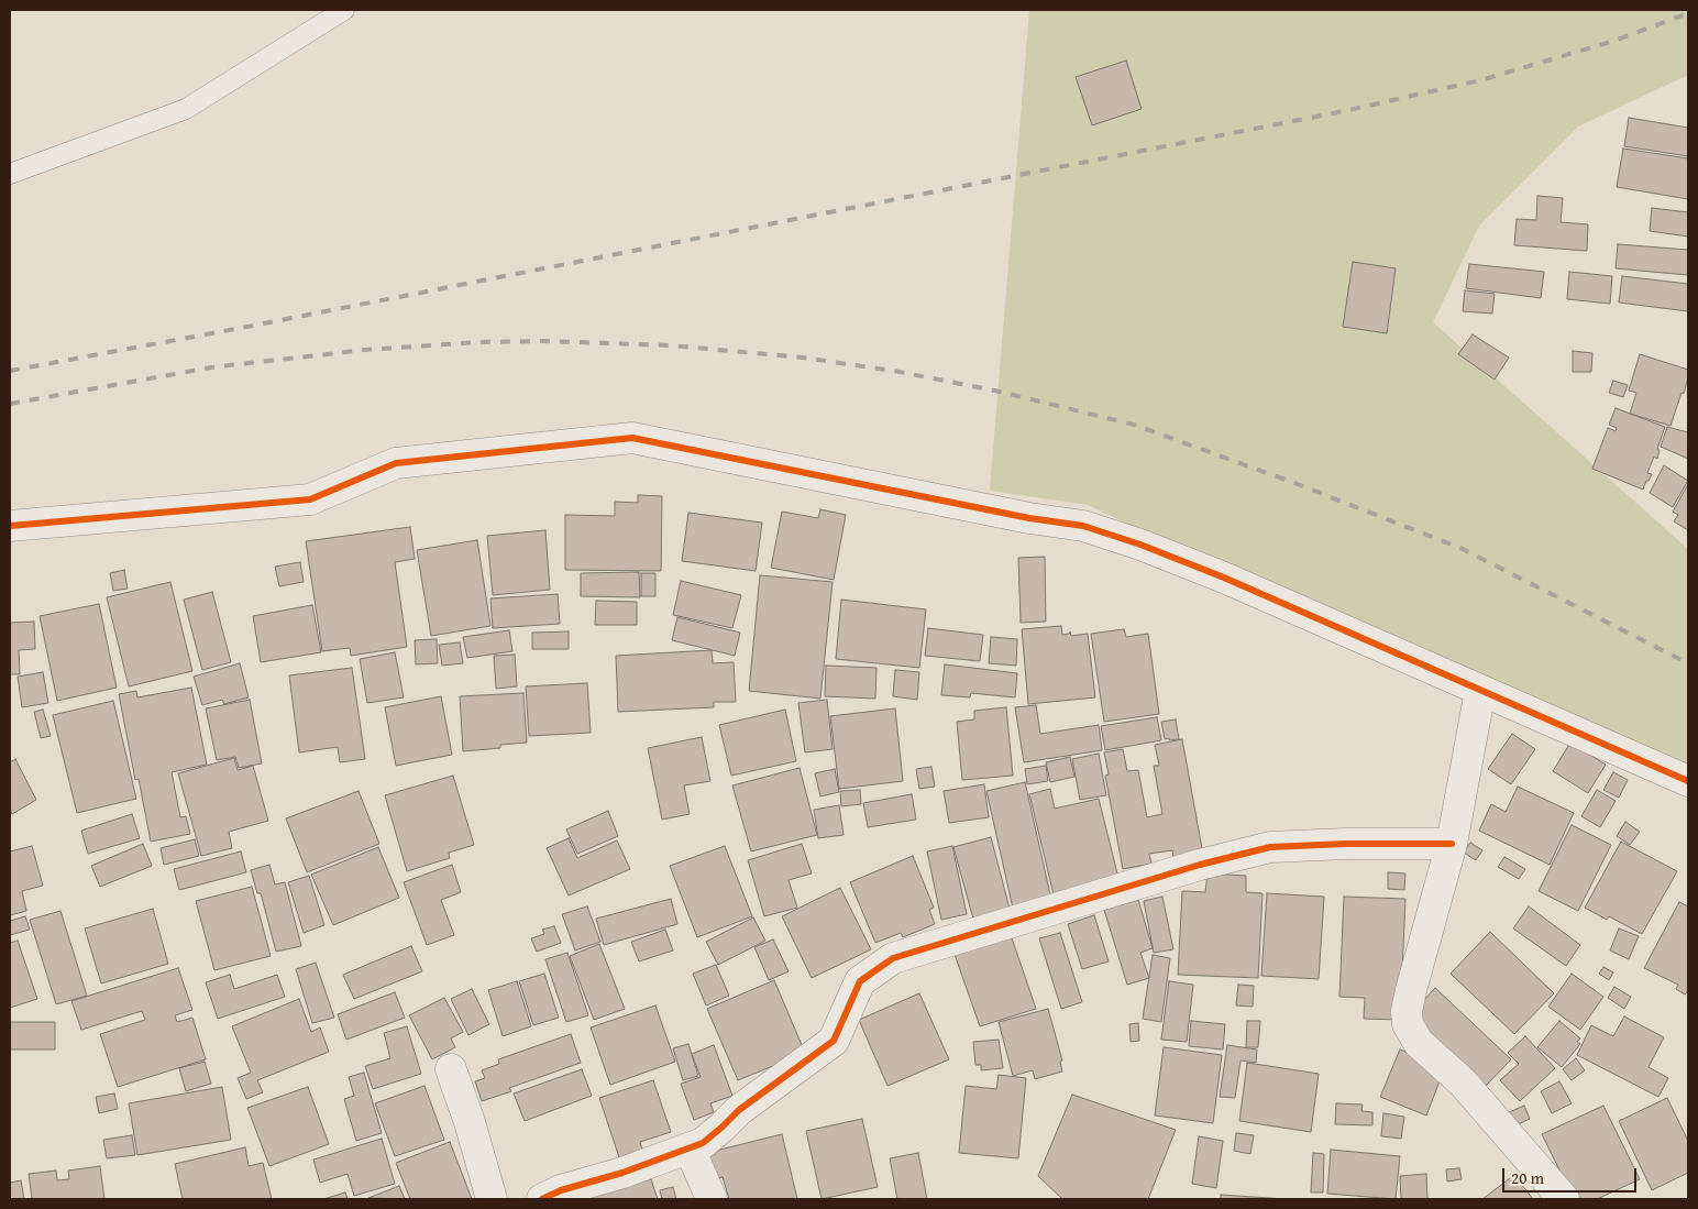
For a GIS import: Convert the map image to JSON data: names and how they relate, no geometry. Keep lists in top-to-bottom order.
{
  "scale_bar": "20 m"
}
